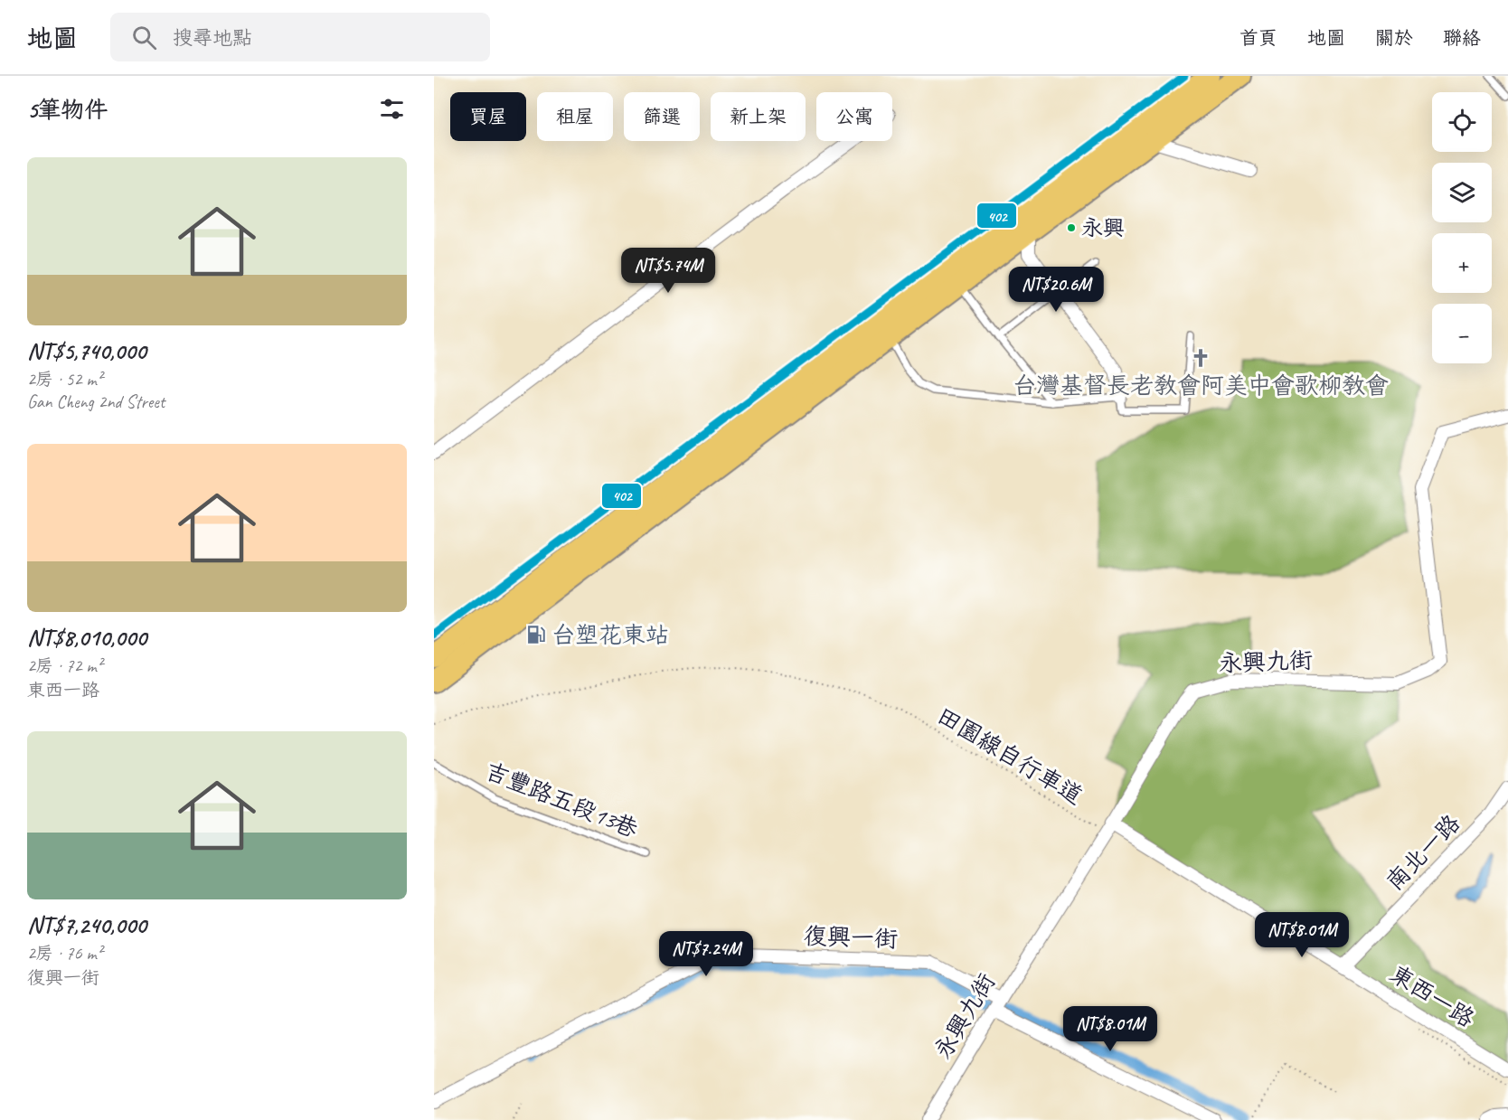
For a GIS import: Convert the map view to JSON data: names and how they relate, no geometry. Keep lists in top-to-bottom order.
{
  "streets": {
    "street": [
      "永興九街",
      "南北一路",
      "復興一街",
      "東西一路"
    ],
    "lane": ["吉豐路五段13巷"],
    "path": ["田園線自行車道"]
  },
  "crossings": [
    ["永興九街", "田園線自行車道"],
    ["永興九街", "復興一街"],
    ["永興九街", "東西一路"],
    ["田園線自行車道", "東西一路"],
    ["南北一路", "東西一路"]
  ],
  "places": {
    "other": ["永興"],
    "church": ["台灣基督長老教會阿美中會歌柳教會"],
    "fuel station": ["台塑花東站"]
  },
  "lines": ["transit line 402"],
  "page": {
    "header": "地圖",
    "search": "搜尋地點",
    "nav": [
      "首頁",
      "地圖",
      "關於",
      "聯絡"
    ],
    "heading": "5筆物件",
    "map_buttons": ["+", "−"],
    "chip": [
      "買屋",
      "租屋",
      "篩選",
      "新上架",
      "公寓"
    ],
    "list": [
      {
        "name": "NT$5,740,000",
        "note": "2房 · 52 m² · Gan Cheng 2nd Street"
      },
      {
        "name": "NT$8,010,000",
        "note": "2房 · 72 m² · 東西一路"
      },
      {
        "name": "NT$7,240,000",
        "note": "2房 · 76 m² · 復興一街"
      }
    ],
    "price": [
      "NT$5.74M",
      "NT$20.6M",
      "NT$8.01M",
      "NT$7.24M",
      "NT$8.01M"
    ]
  }
}
